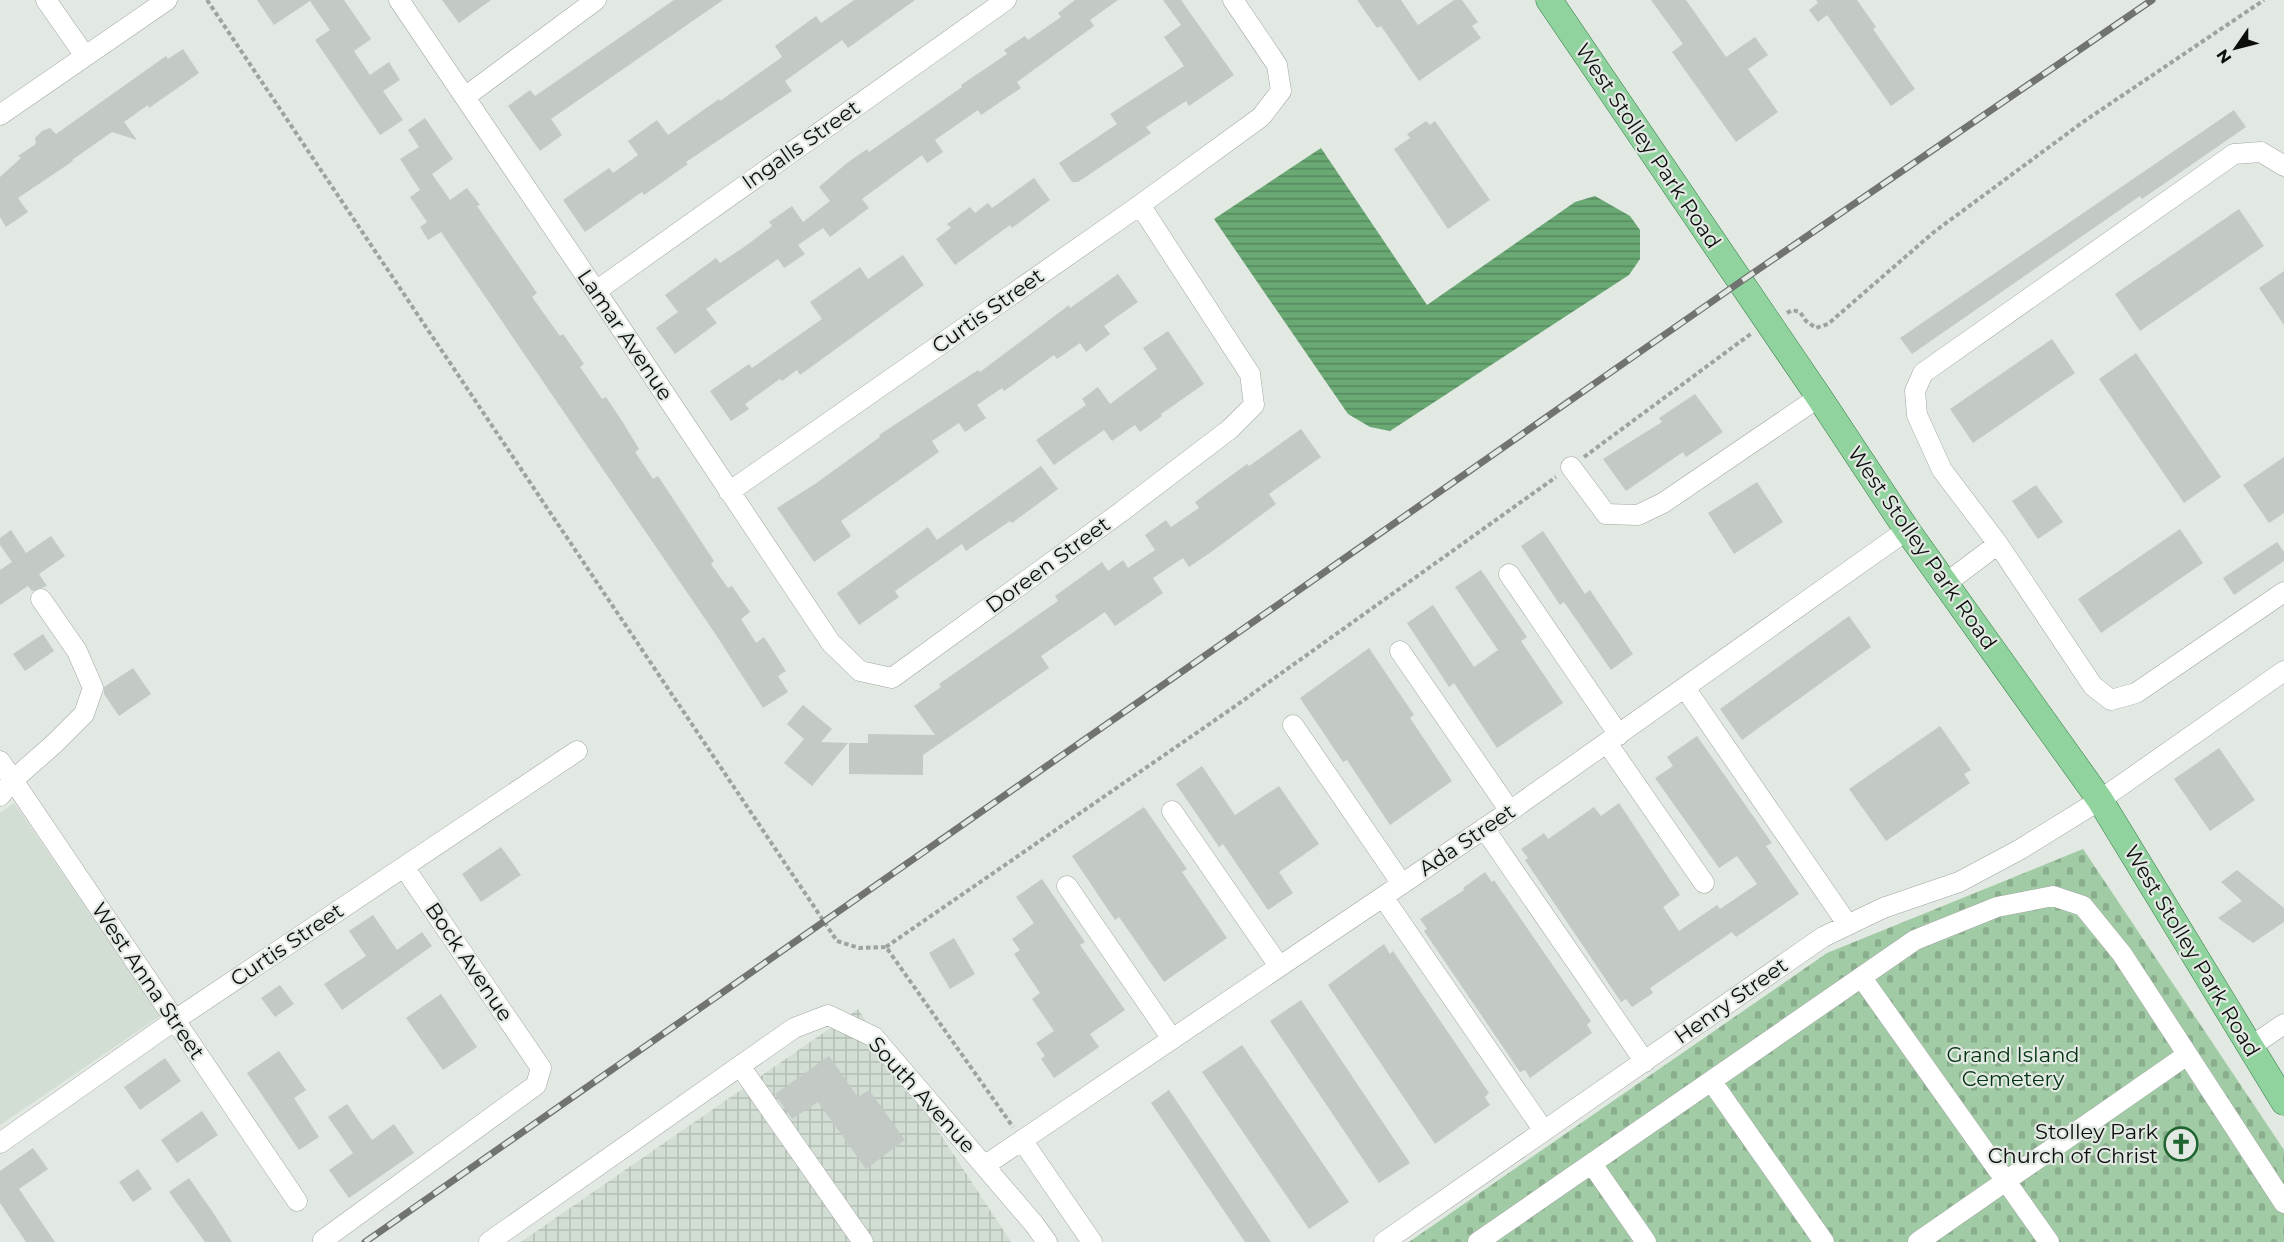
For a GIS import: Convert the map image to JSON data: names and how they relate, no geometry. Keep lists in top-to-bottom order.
{
  "streets": {
    "main road": ["West Stolley Park Road"],
    "street": [
      "Ingalls Street",
      "Curtis Street",
      "Lamar Avenue",
      "Doreen Street",
      "Ada Street",
      "Bock Avenue",
      "West Anna Street",
      "Henry Street",
      "South Avenue"
    ]
  },
  "crossings": [
    ["Ingalls Street", "Lamar Avenue"],
    ["West Stolley Park Road", "Ada Street"],
    ["West Stolley Park Road", "Henry Street"],
    ["Curtis Street", "Lamar Avenue"],
    ["Curtis Street", "Doreen Street"],
    ["Curtis Street", "Bock Avenue"],
    ["Curtis Street", "West Anna Street"],
    ["Lamar Avenue", "Doreen Street"],
    ["Ada Street", "South Avenue"]
  ],
  "parks": ["Grand Island Cemetery"],
  "places": {
    "church": ["Stolley Park Church of Christ"]
  },
  "north": "bottom left"
}
